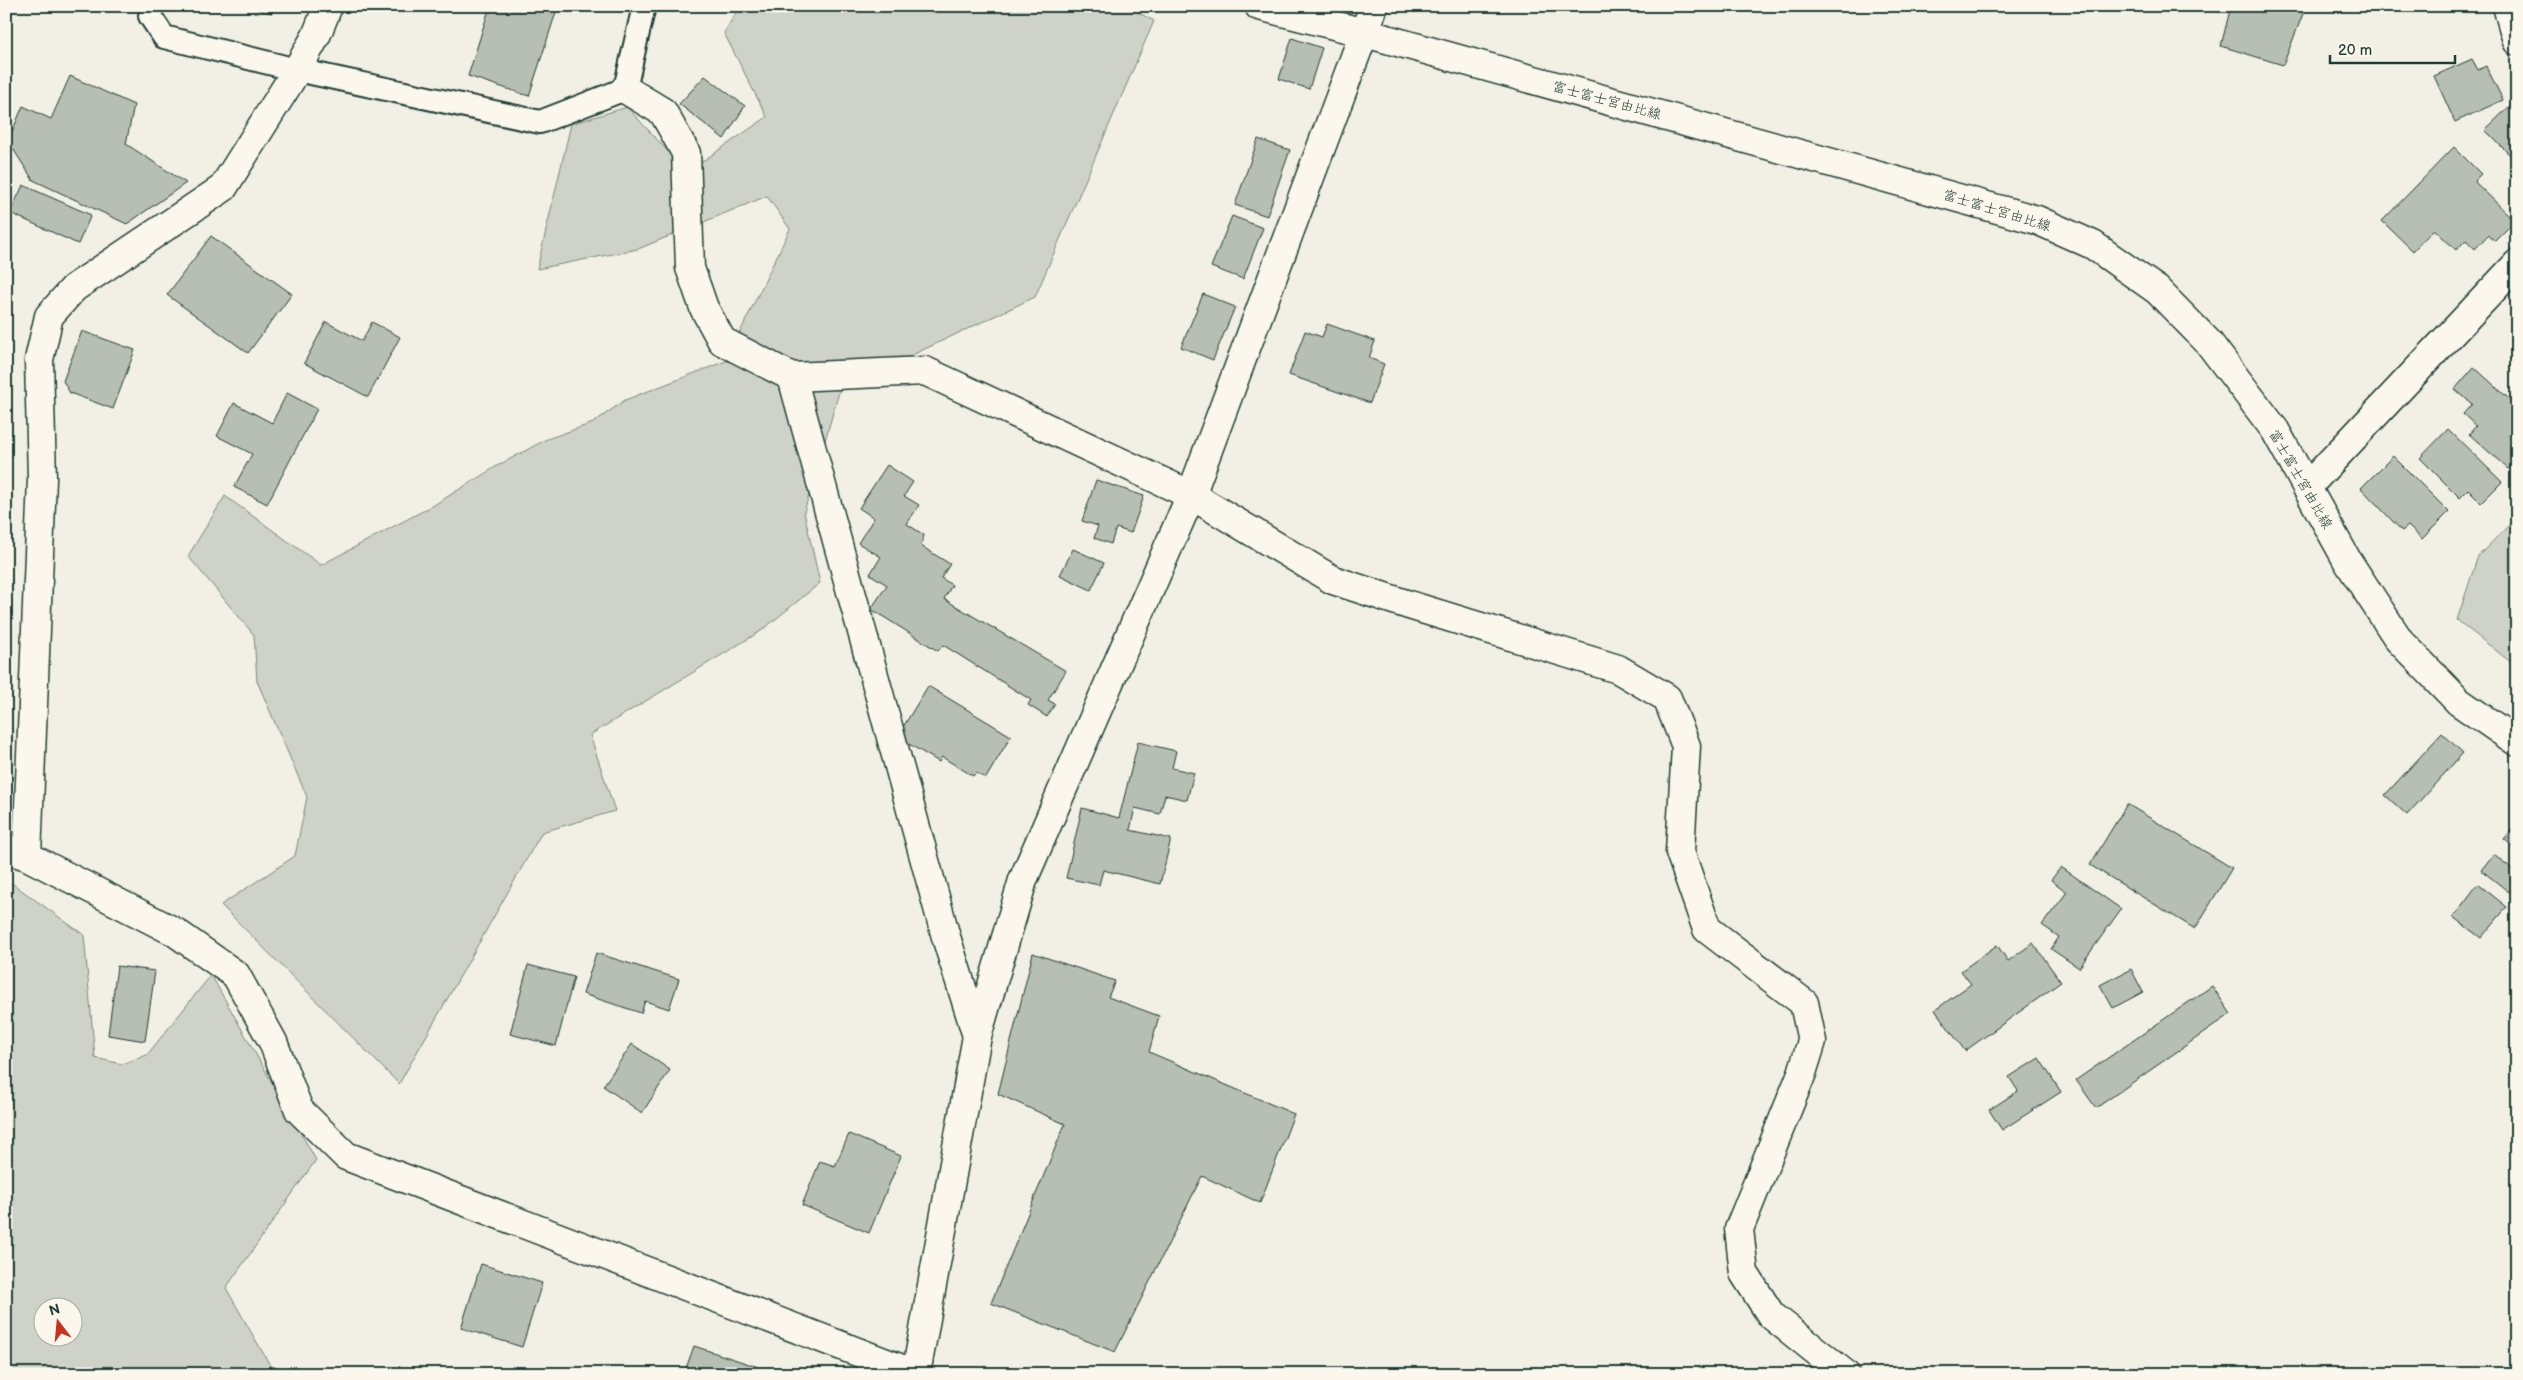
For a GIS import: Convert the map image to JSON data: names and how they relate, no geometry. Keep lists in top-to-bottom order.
{
  "streets": {
    "street": ["富士富士宮由比線"]
  },
  "scale_bar": "20 m",
  "north": "top"
}
